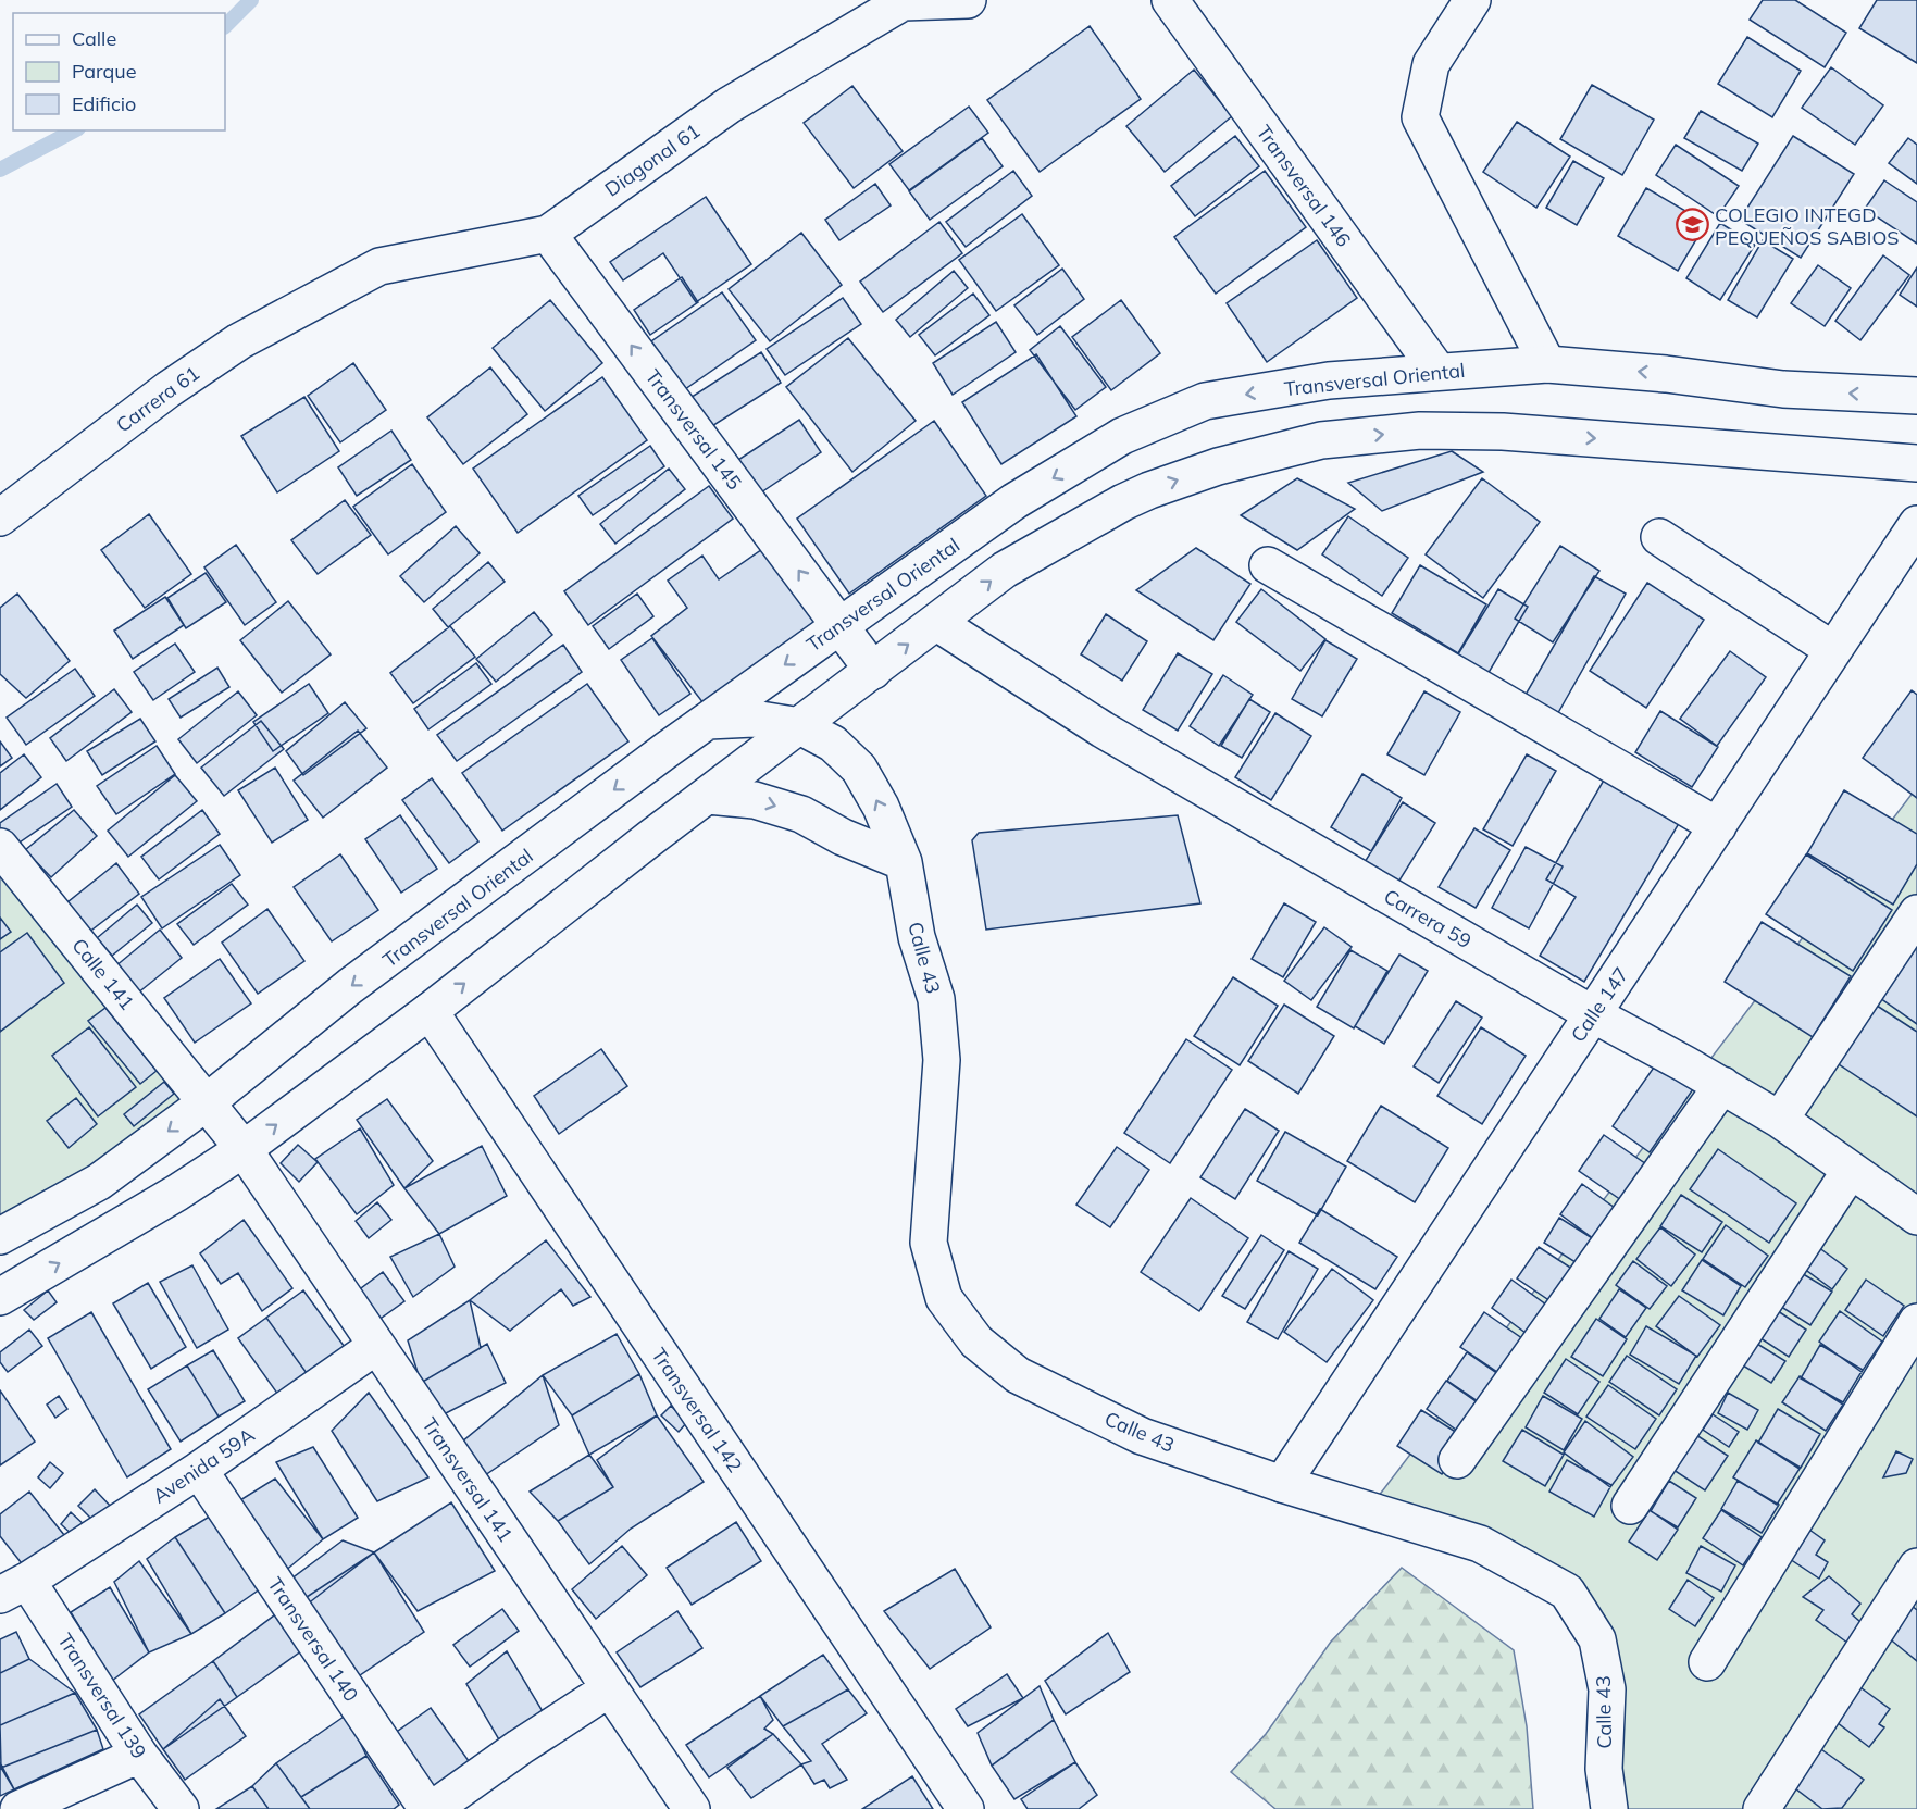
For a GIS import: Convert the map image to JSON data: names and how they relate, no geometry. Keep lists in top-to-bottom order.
{
  "streets": {
    "street": [
      "Diagonal 61",
      "Transversal 146",
      "Transversal Oriental",
      "Carrera 61",
      "Transversal 145",
      "Carrera 59",
      "Calle 43",
      "Calle 141",
      "Calle 147",
      "Transversal 142",
      "Avenida 59A",
      "Transversal 141",
      "Transversal 140",
      "Transversal 139"
    ]
  },
  "crossings": [
    ["Diagonal 61", "Carrera 61"],
    ["Diagonal 61", "Transversal 145"],
    ["Transversal 146", "Transversal Oriental"],
    ["Transversal Oriental", "Transversal 145"],
    ["Transversal Oriental", "Calle 43"],
    ["Transversal Oriental", "Calle 141"],
    ["Carrera 59", "Calle 147"],
    ["Calle 43", "Calle 147"],
    ["Calle 141", "Transversal 141"],
    ["Avenida 59A", "Transversal 141"],
    ["Avenida 59A", "Transversal 140"],
    ["Avenida 59A", "Transversal 139"]
  ],
  "one_way": ["Transversal 145"],
  "places": {
    "school or university": ["COLEGIO INTEGD PEQUEÑOS SABIOS"]
  },
  "legend": ["Calle", "Parque", "Edificio"]
}
